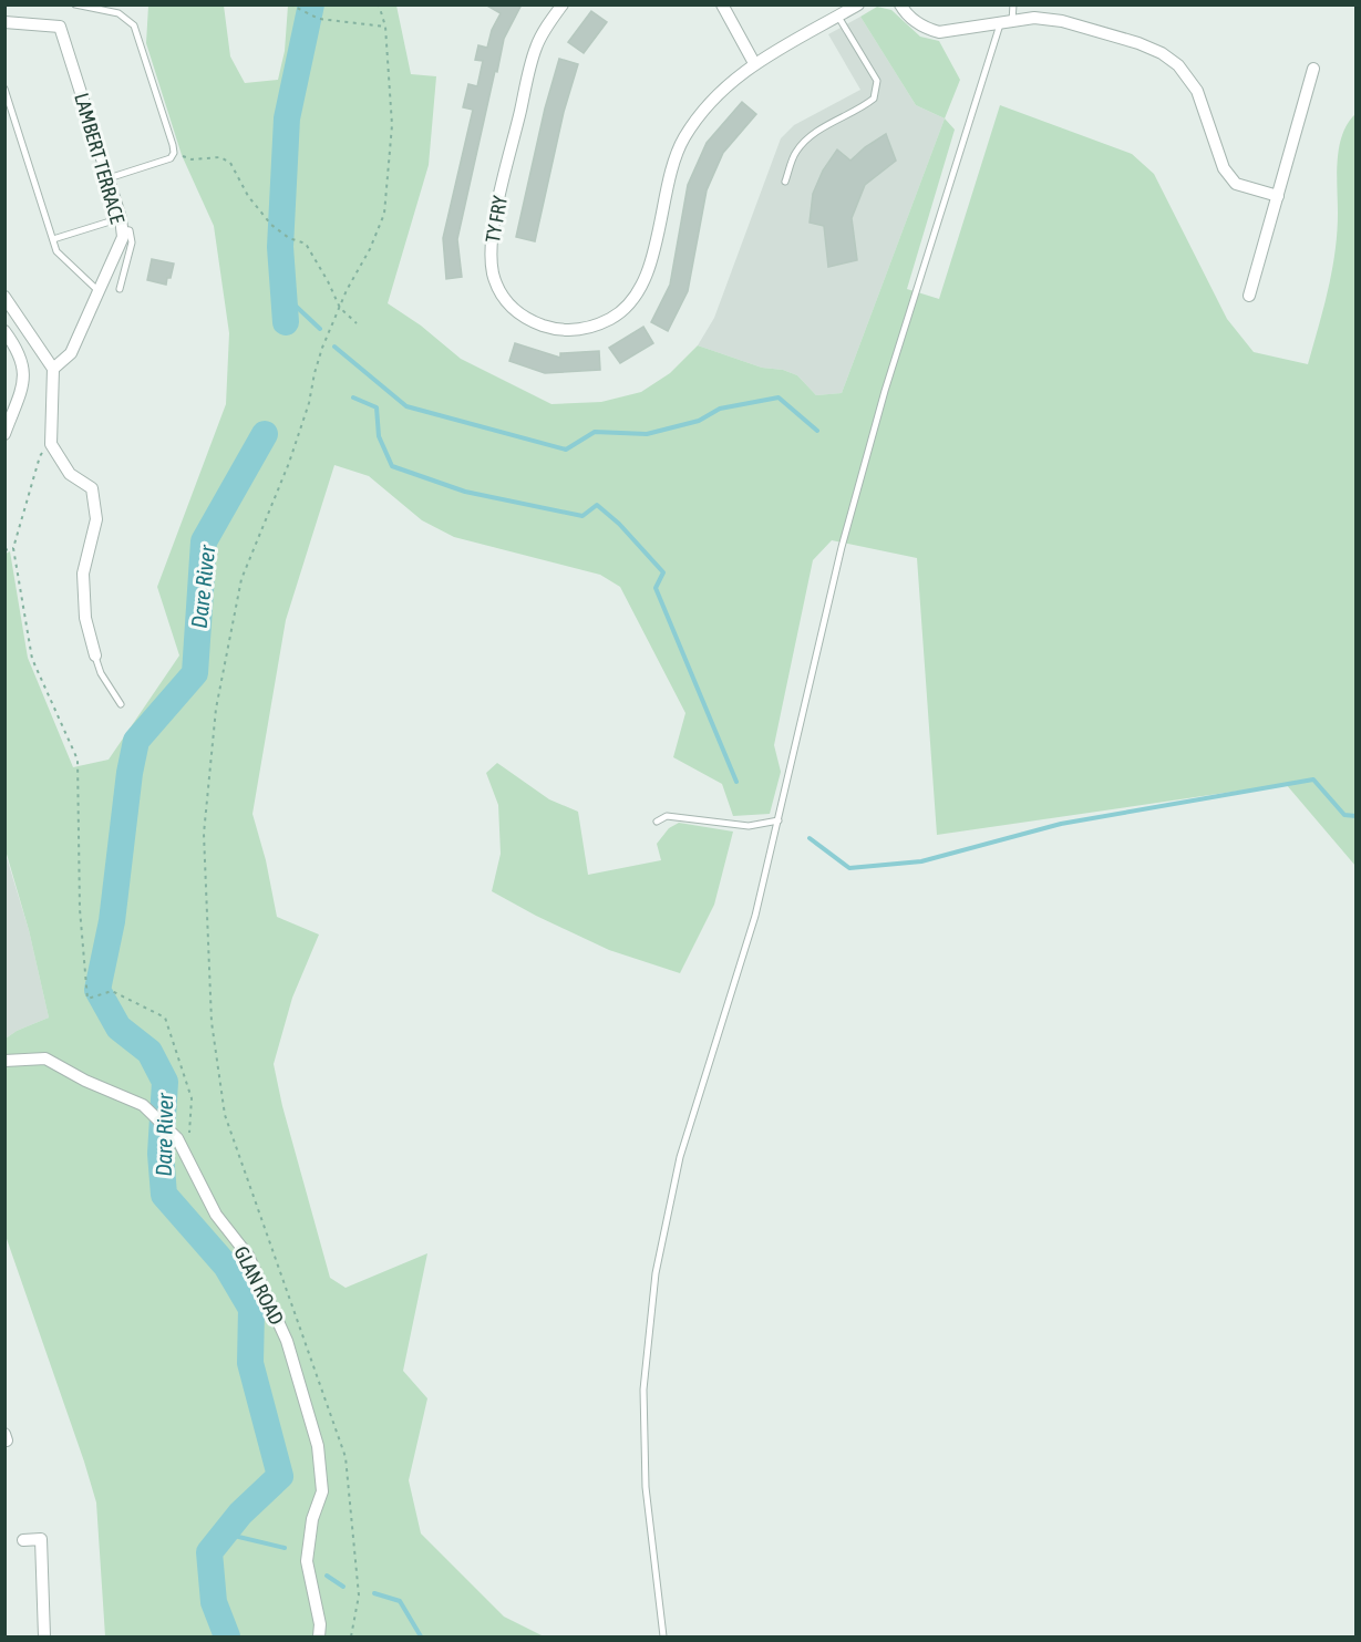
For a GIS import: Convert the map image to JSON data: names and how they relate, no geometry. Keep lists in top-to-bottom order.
{
  "streets": {
    "street": ["LAMBERT TERRACE", "TY FRY", "GLAN ROAD"]
  },
  "water": ["Dare River"]
}
